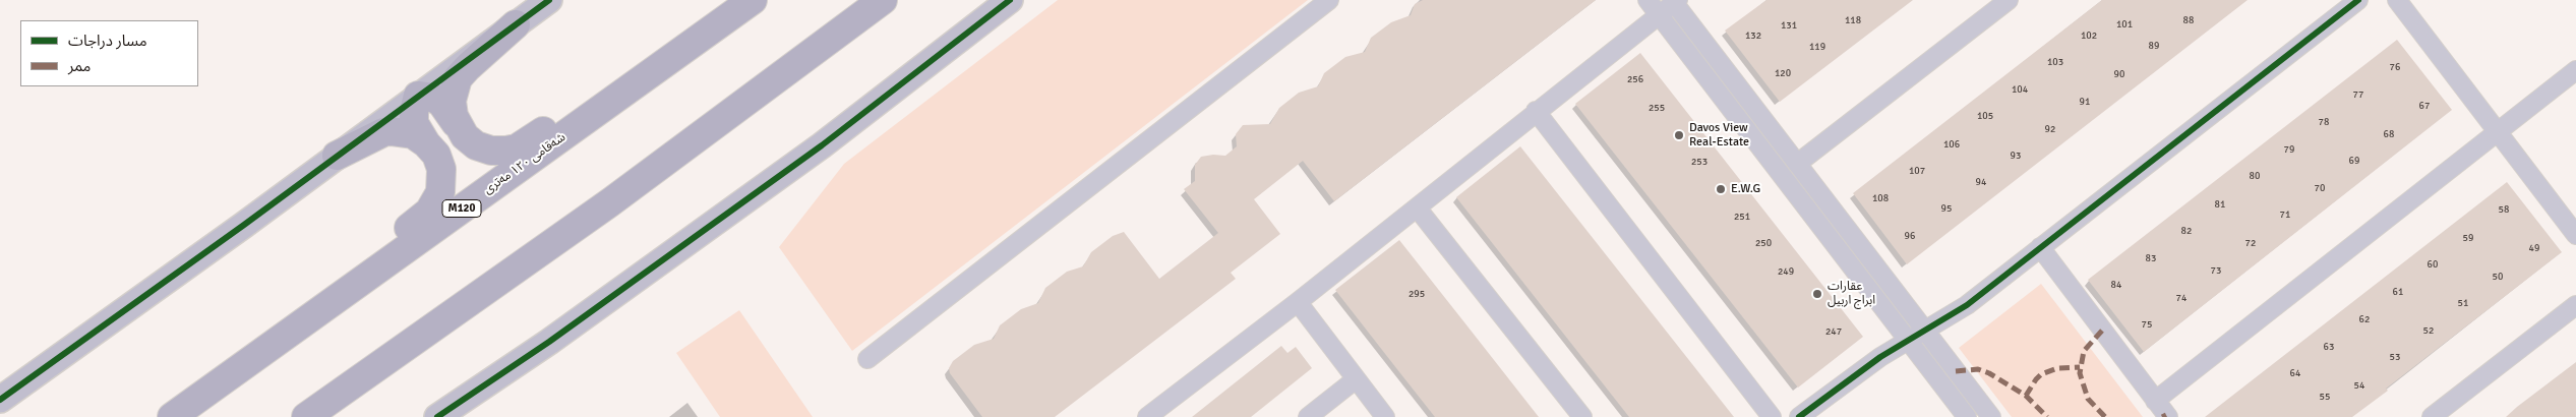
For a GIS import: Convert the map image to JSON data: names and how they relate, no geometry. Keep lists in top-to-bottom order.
{
  "streets": {
    "highway": ["شەقامی ١٢٠ مەتری", "M120"]
  },
  "places": ["Davos View Real-Estate", "E.W.G", "عقارات ابراج اربیل"],
  "house_numbers": [
    "118",
    "88",
    "101",
    "131",
    "132",
    "102",
    "89",
    "119",
    "103",
    "76",
    "120",
    "90",
    "256",
    "104",
    "77",
    "91",
    "67",
    "255",
    "105",
    "78",
    "92",
    "68",
    "106",
    "79",
    "93",
    "69",
    "253",
    "107",
    "80",
    "94",
    "70",
    "108",
    "81",
    "95",
    "58",
    "71",
    "251",
    "82",
    "96",
    "59",
    "250",
    "72",
    "49",
    "83",
    "60",
    "73",
    "249",
    "50",
    "84",
    "61",
    "295",
    "74",
    "51",
    "62",
    "75",
    "52",
    "247",
    "63",
    "53",
    "64",
    "54",
    "55"
  ],
  "legend": ["مسار دراجات", "ممر"]
}
